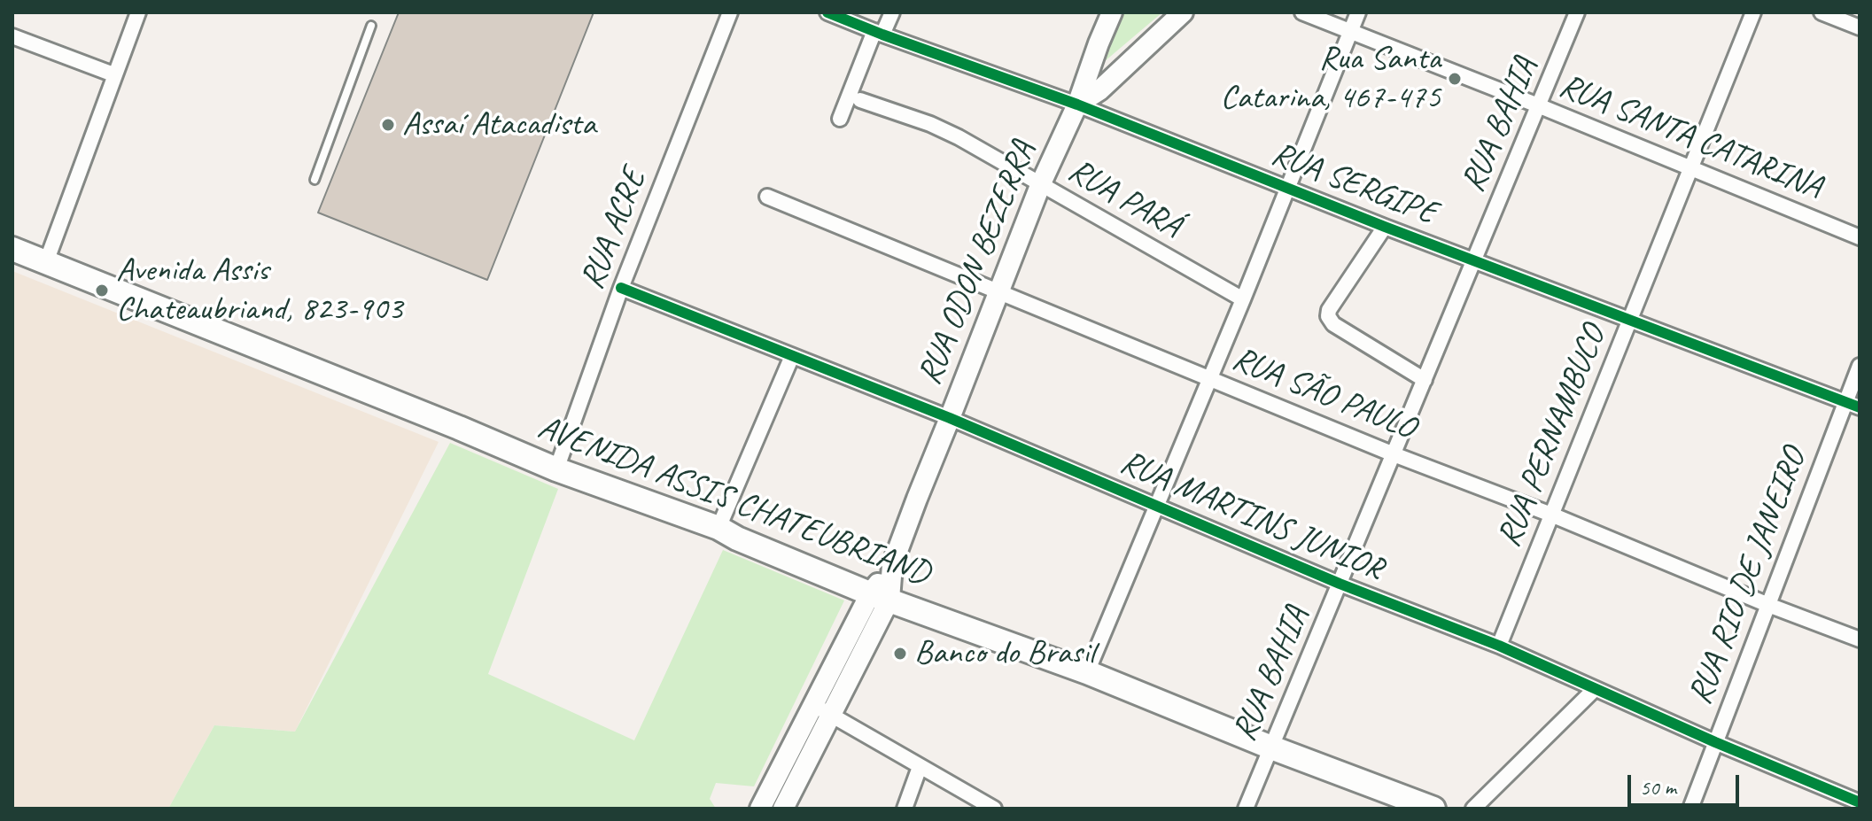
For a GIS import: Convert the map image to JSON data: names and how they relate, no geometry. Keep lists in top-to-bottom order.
{
  "streets": {
    "main road": ["RUA ODON BEZERRA", "AVENIDA ASSIS CHATEUBRIAND"],
    "street": [
      "RUA BAHIA",
      "RUA SANTA CATARINA",
      "RUA SERGIPE",
      "RUA PARÁ",
      "RUA ACRE",
      "RUA SÃO PAULO",
      "RUA PERNAMBUCO",
      "RUA MARTINS JUNIOR",
      "RUA RIO DE JANEIRO"
    ]
  },
  "crossings": [
    ["RUA BAHIA", "RUA SANTA CATARINA"],
    ["RUA BAHIA", "RUA SERGIPE"],
    ["RUA BAHIA", "RUA SÃO PAULO"],
    ["RUA BAHIA", "AVENIDA ASSIS CHATEUBRIAND"],
    ["RUA BAHIA", "RUA MARTINS JUNIOR"],
    ["RUA SANTA CATARINA", "RUA PERNAMBUCO"],
    ["RUA SERGIPE", "RUA ODON BEZERRA"],
    ["RUA SERGIPE", "RUA PERNAMBUCO"],
    ["RUA SERGIPE", "RUA RIO DE JANEIRO"],
    ["RUA PARÁ", "RUA ODON BEZERRA"],
    ["RUA ACRE", "AVENIDA ASSIS CHATEUBRIAND"],
    ["RUA ACRE", "RUA MARTINS JUNIOR"],
    ["RUA ODON BEZERRA", "RUA SÃO PAULO"],
    ["RUA ODON BEZERRA", "AVENIDA ASSIS CHATEUBRIAND"],
    ["RUA ODON BEZERRA", "RUA MARTINS JUNIOR"],
    ["RUA SÃO PAULO", "RUA PERNAMBUCO"],
    ["RUA SÃO PAULO", "RUA RIO DE JANEIRO"],
    ["RUA PERNAMBUCO", "RUA MARTINS JUNIOR"],
    ["RUA MARTINS JUNIOR", "RUA RIO DE JANEIRO"]
  ],
  "places": [
    "Rua Santa Catarina, 467-475",
    "Assaí Atacadista",
    "Avenida Assis Chateaubriand, 823-903",
    "Banco do Brasil"
  ],
  "scale_bar": "50 m"
}
